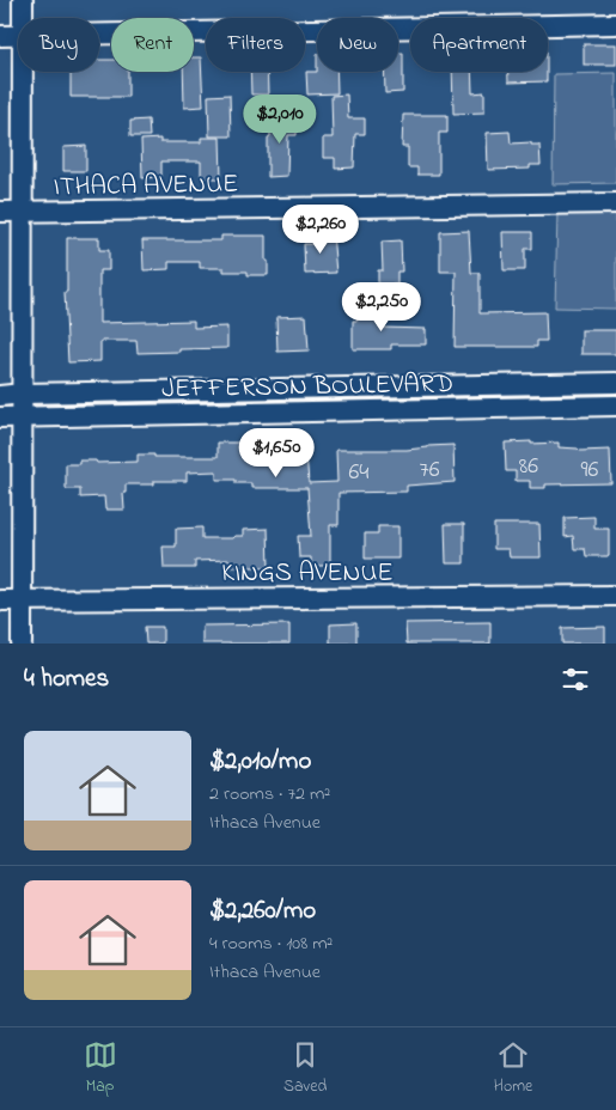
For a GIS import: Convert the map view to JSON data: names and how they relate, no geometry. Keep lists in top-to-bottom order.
{
  "streets": {
    "street": ["ITHACA AVENUE", "JEFFERSON BOULEVARD", "KINGS AVENUE"]
  },
  "house_numbers": [
    "86",
    "76",
    "96",
    "64"
  ],
  "page": {
    "chip": [
      "Buy",
      "Rent",
      "Filters",
      "New",
      "Apartment"
    ],
    "price": [
      "$2,010",
      "$2,260",
      "$2,250",
      "$1,650"
    ],
    "heading": "4 homes",
    "list": [
      {
        "name": "$2,010/mo",
        "note": "2 rooms · 72 m² · Ithaca Avenue"
      },
      {
        "name": "$2,260/mo",
        "note": "4 rooms · 108 m² · Ithaca Avenue"
      }
    ],
    "tabs": ["Map", "Saved", "Home"]
  }
}
